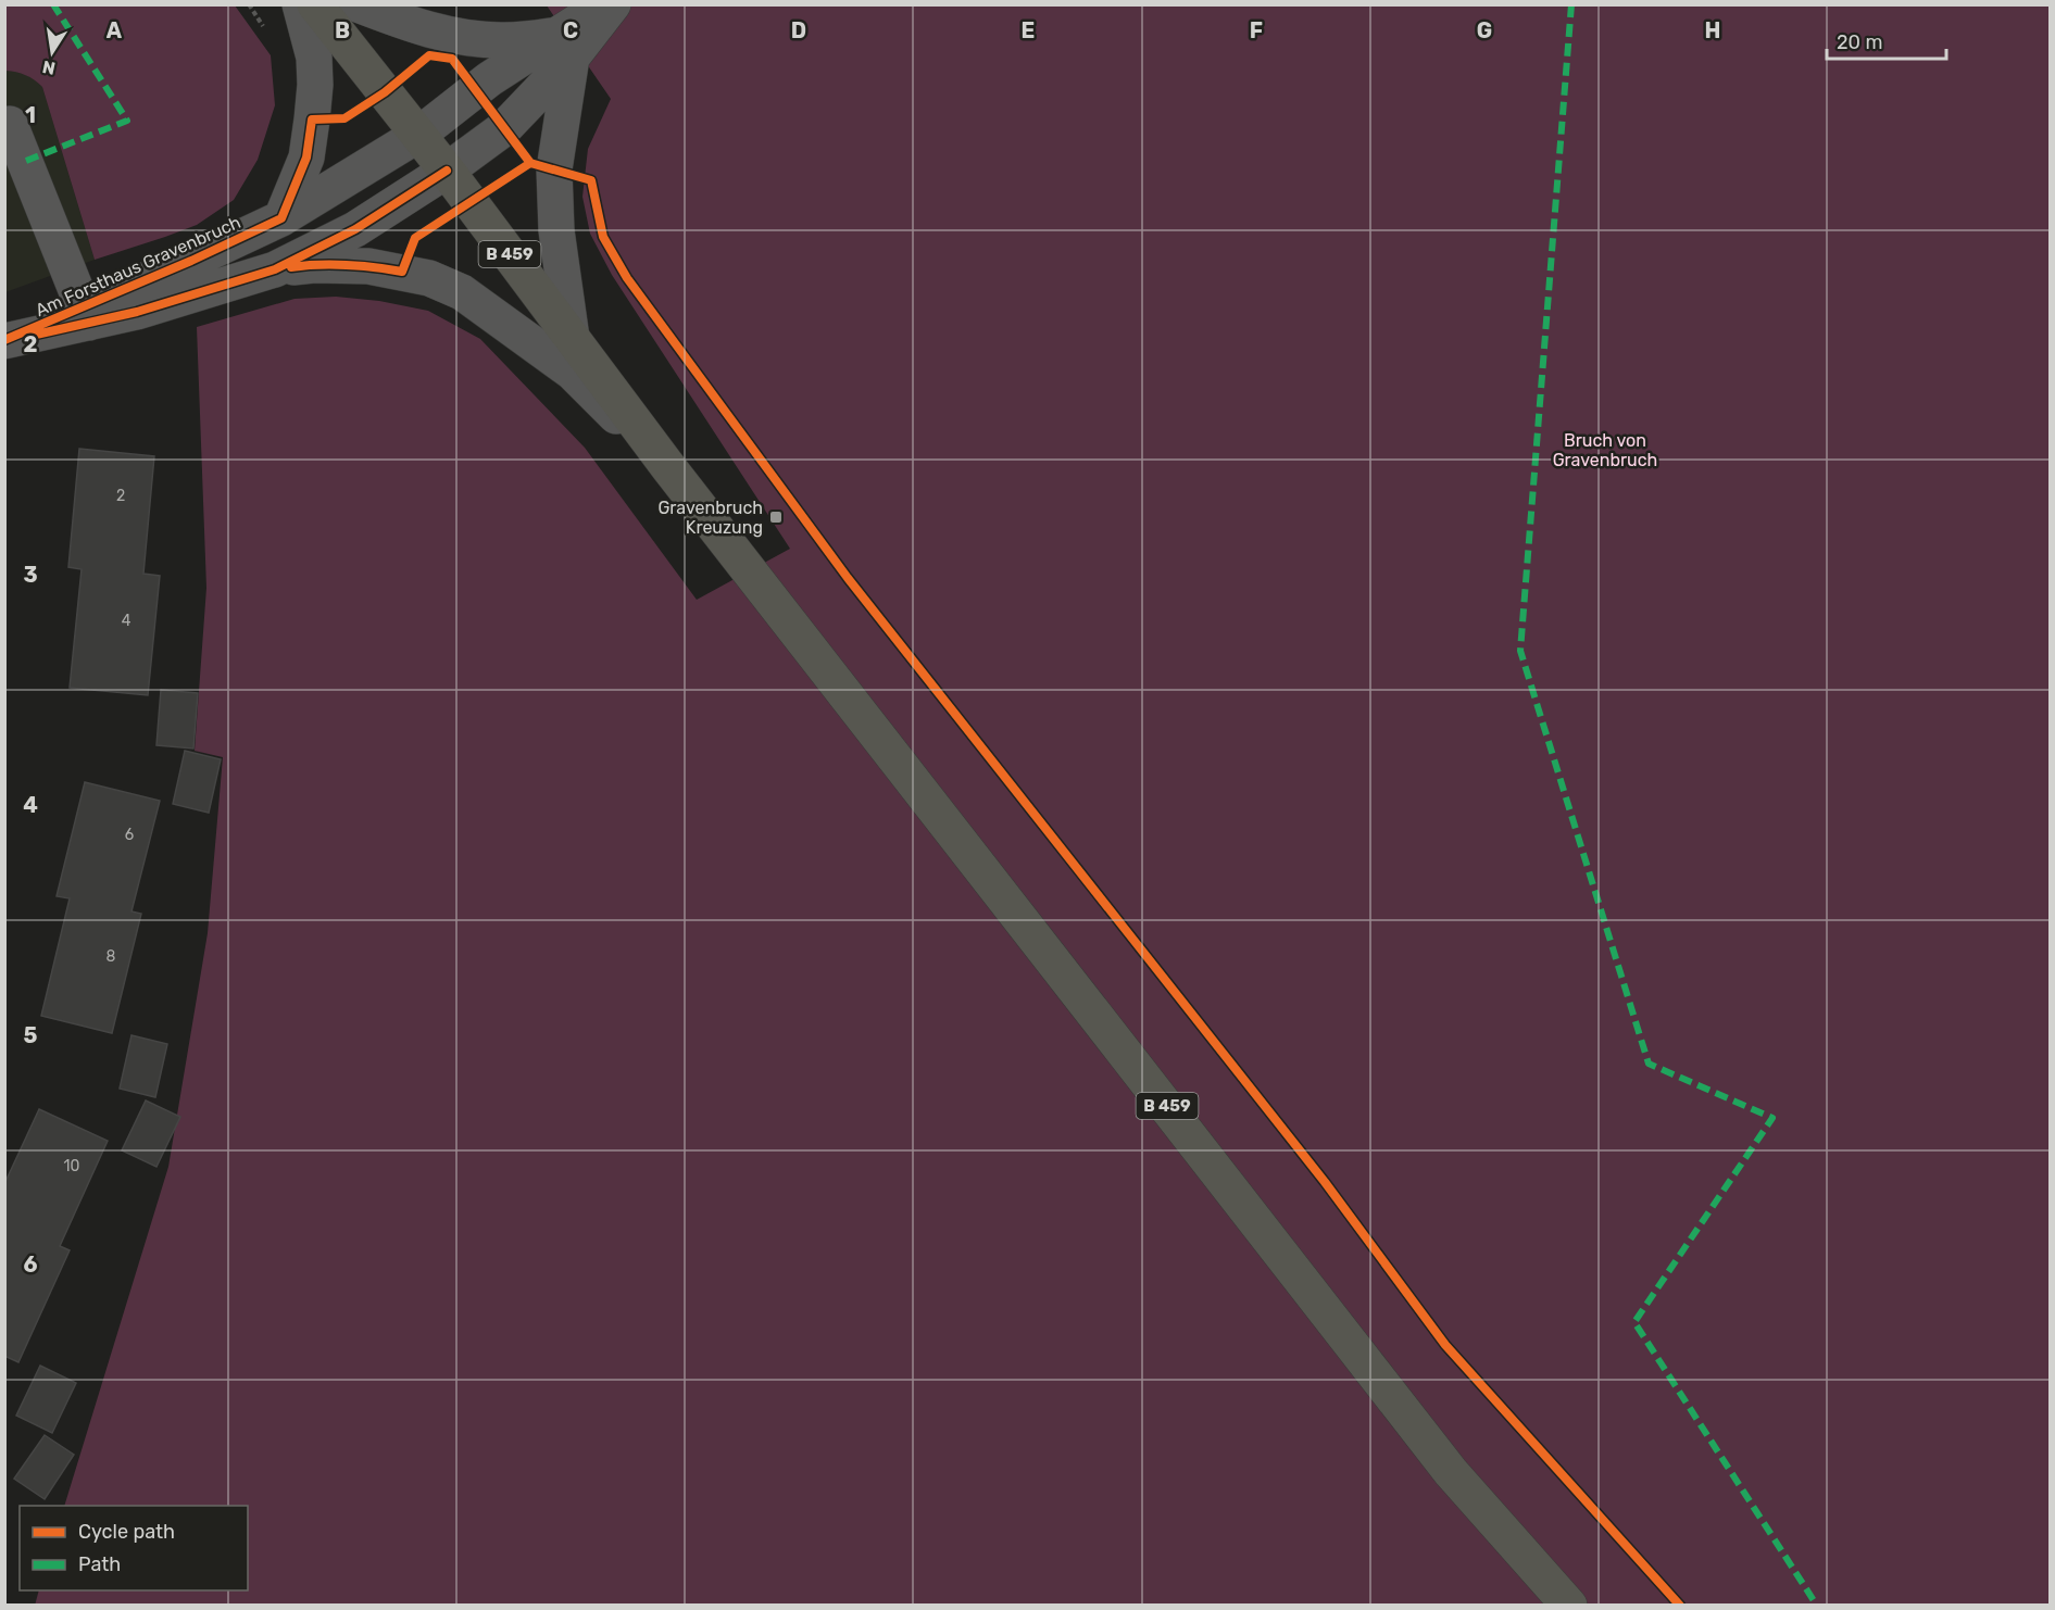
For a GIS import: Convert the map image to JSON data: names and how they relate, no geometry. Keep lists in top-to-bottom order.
{
  "streets": {
    "main road": ["B 459"],
    "street": ["Am Forsthaus Gravenbruch"]
  },
  "crossings": [
    ["B 459", "Am Forsthaus Gravenbruch"]
  ],
  "parks": ["Bruch von Gravenbruch"],
  "places": {
    "transit": ["Gravenbruch Kreuzung"]
  },
  "house_numbers": [
    "2",
    "4",
    "6",
    "8",
    "10"
  ],
  "legend": ["Cycle path", "Path"],
  "scale_bar": "20 m",
  "north": "bottom",
  "grid": {
    "columns": [
      "A",
      "B",
      "C",
      "D",
      "E",
      "F",
      "G",
      "H"
    ],
    "rows": [
      "1",
      "2",
      "3",
      "4",
      "5",
      "6"
    ]
  }
}
